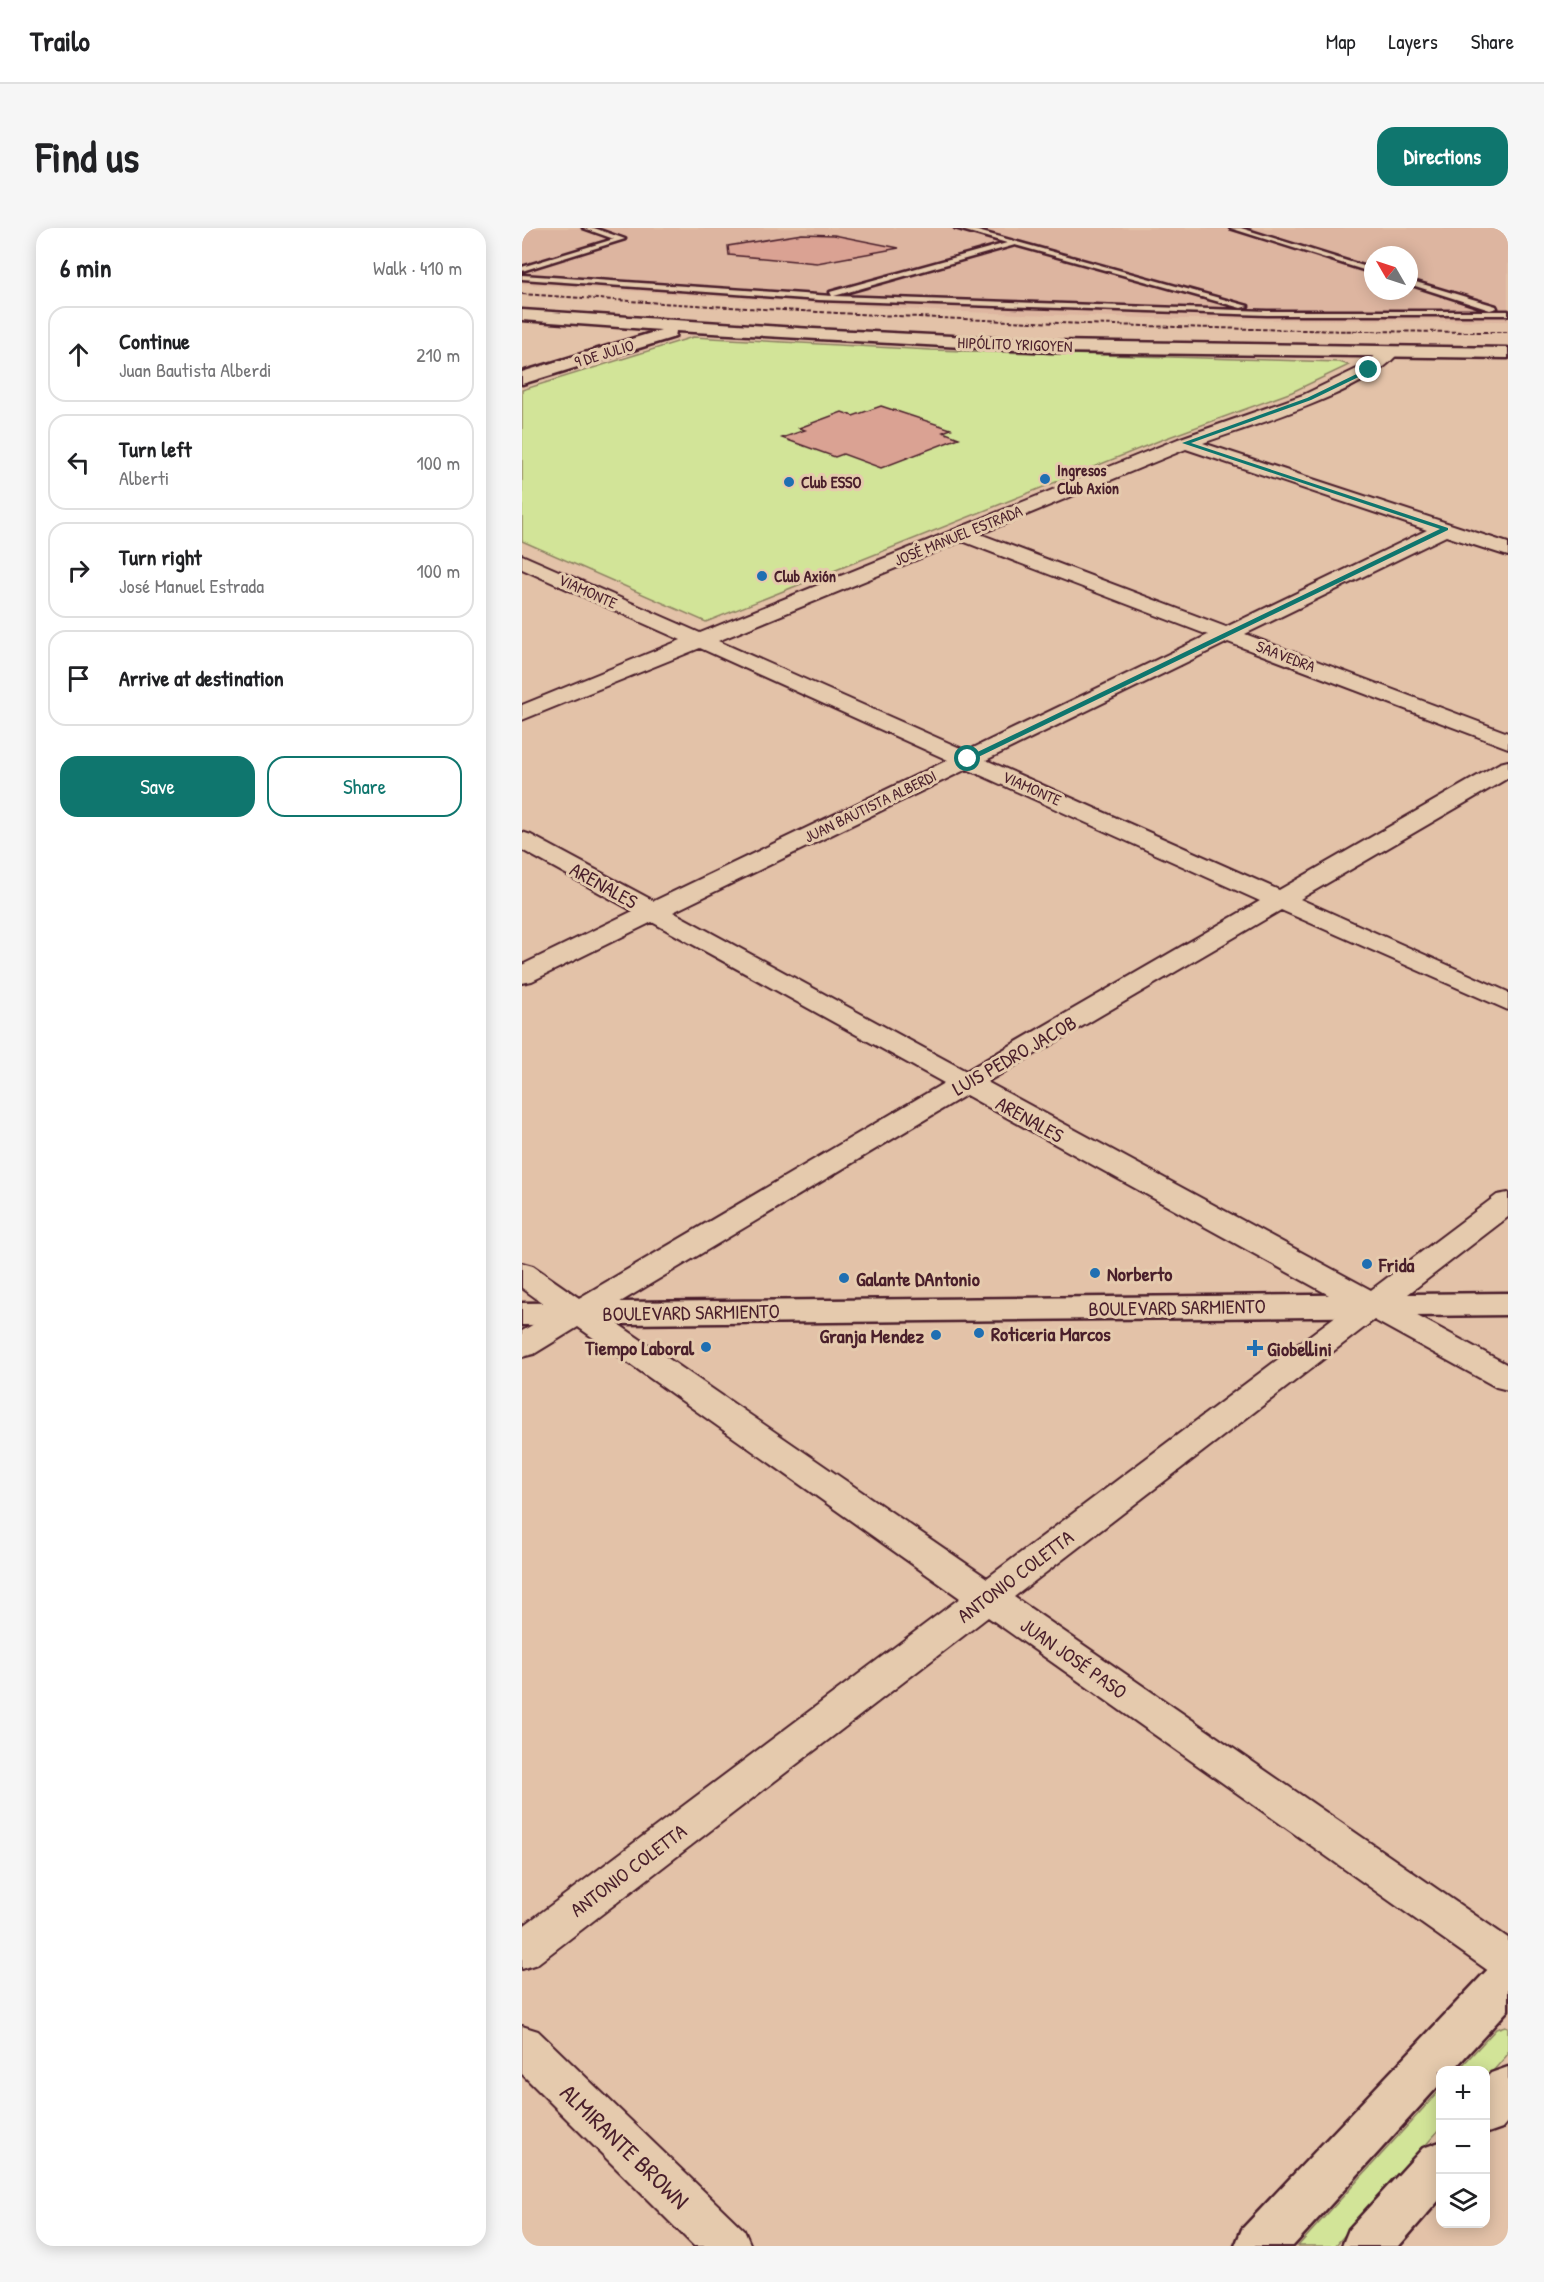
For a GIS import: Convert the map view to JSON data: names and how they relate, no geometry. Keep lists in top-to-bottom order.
{
  "streets": {
    "street": [
      "HIPÓLITO YRIGOYEN",
      "9 DE JULIO",
      "JOSÉ MANUEL ESTRADA",
      "VIAMONTE",
      "SAAVEDRA",
      "JUAN BAUTISTA ALBERDI",
      "ARENALES",
      "LUIS PEDRO JACOB",
      "BOULEVARD SARMIENTO",
      "ANTONIO COLETTA",
      "JUAN JOSÉ PASO",
      "ALMIRANTE BROWN"
    ]
  },
  "crossings": [
    ["HIPÓLITO YRIGOYEN", "9 DE JULIO"],
    ["HIPÓLITO YRIGOYEN", "JOSÉ MANUEL ESTRADA"],
    ["JOSÉ MANUEL ESTRADA", "VIAMONTE"],
    ["JOSÉ MANUEL ESTRADA", "SAAVEDRA"],
    ["VIAMONTE", "JUAN BAUTISTA ALBERDI"],
    ["VIAMONTE", "LUIS PEDRO JACOB"],
    ["SAAVEDRA", "JUAN BAUTISTA ALBERDI"],
    ["JUAN BAUTISTA ALBERDI", "ARENALES"],
    ["ARENALES", "LUIS PEDRO JACOB"],
    ["ARENALES", "BOULEVARD SARMIENTO"],
    ["ARENALES", "ANTONIO COLETTA"],
    ["LUIS PEDRO JACOB", "BOULEVARD SARMIENTO"],
    ["LUIS PEDRO JACOB", "JUAN JOSÉ PASO"],
    ["BOULEVARD SARMIENTO", "ANTONIO COLETTA"],
    ["BOULEVARD SARMIENTO", "JUAN JOSÉ PASO"],
    ["ANTONIO COLETTA", "JUAN JOSÉ PASO"]
  ],
  "places": {
    "other": [
      "Ingresos Club Axion",
      "Club ESSO",
      "Club Axión",
      "Frida",
      "Norberto",
      "Galante DAntonio",
      "Roticeria Marcos",
      "Granja Mendez",
      "Tiempo Laboral"
    ],
    "health": ["Giobellini"]
  },
  "north": "top left",
  "page": {
    "header": "Trailo",
    "nav": ["Map", "Layers", "Share"],
    "buttons": [
      "Directions",
      ["Save", "Share"]
    ],
    "title": "Find us",
    "heading": ["6 min", "Walk · 410 m"],
    "list": [
      ["Continue", "Juan Bautista Alberdi", "210 m"],
      ["Turn left", "Alberti", "100 m"],
      ["Turn right", "José Manuel Estrada", "100 m"],
      "Arrive at destination"
    ],
    "map_buttons": ["+", "−"]
  }
}
